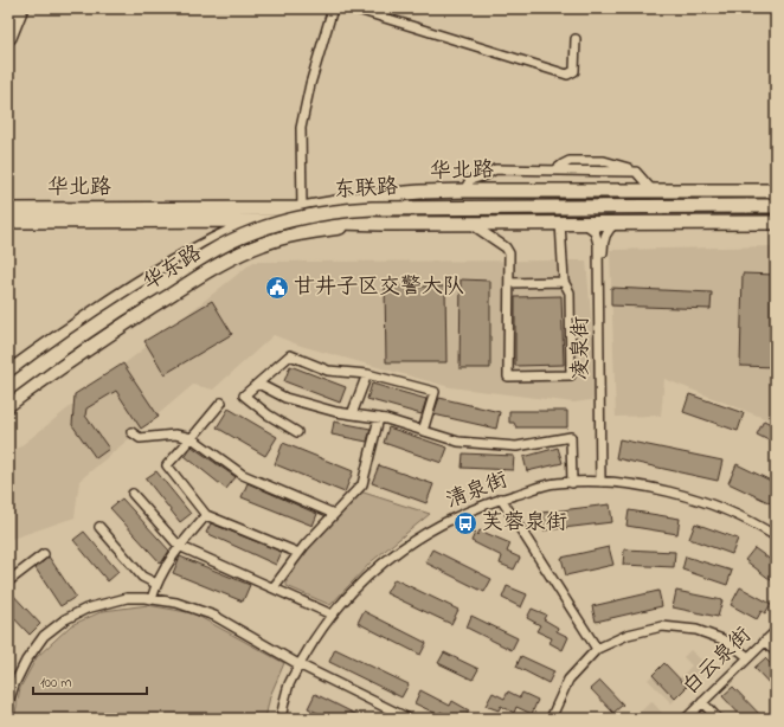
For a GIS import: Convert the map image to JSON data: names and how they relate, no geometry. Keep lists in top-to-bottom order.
{
  "streets": {
    "highway": ["华北路", "东联路", "华东路"],
    "street": ["凌泉街", "清泉街", "白云泉街"]
  },
  "crossings": [
    ["华北路", "华东路"],
    ["华北路", "凌泉街"],
    ["凌泉街", "清泉街"]
  ],
  "places": {
    "public building": ["甘井子区交警大队"],
    "bus stop": ["芙蓉泉街"]
  },
  "scale_bar": "100 m"
}
